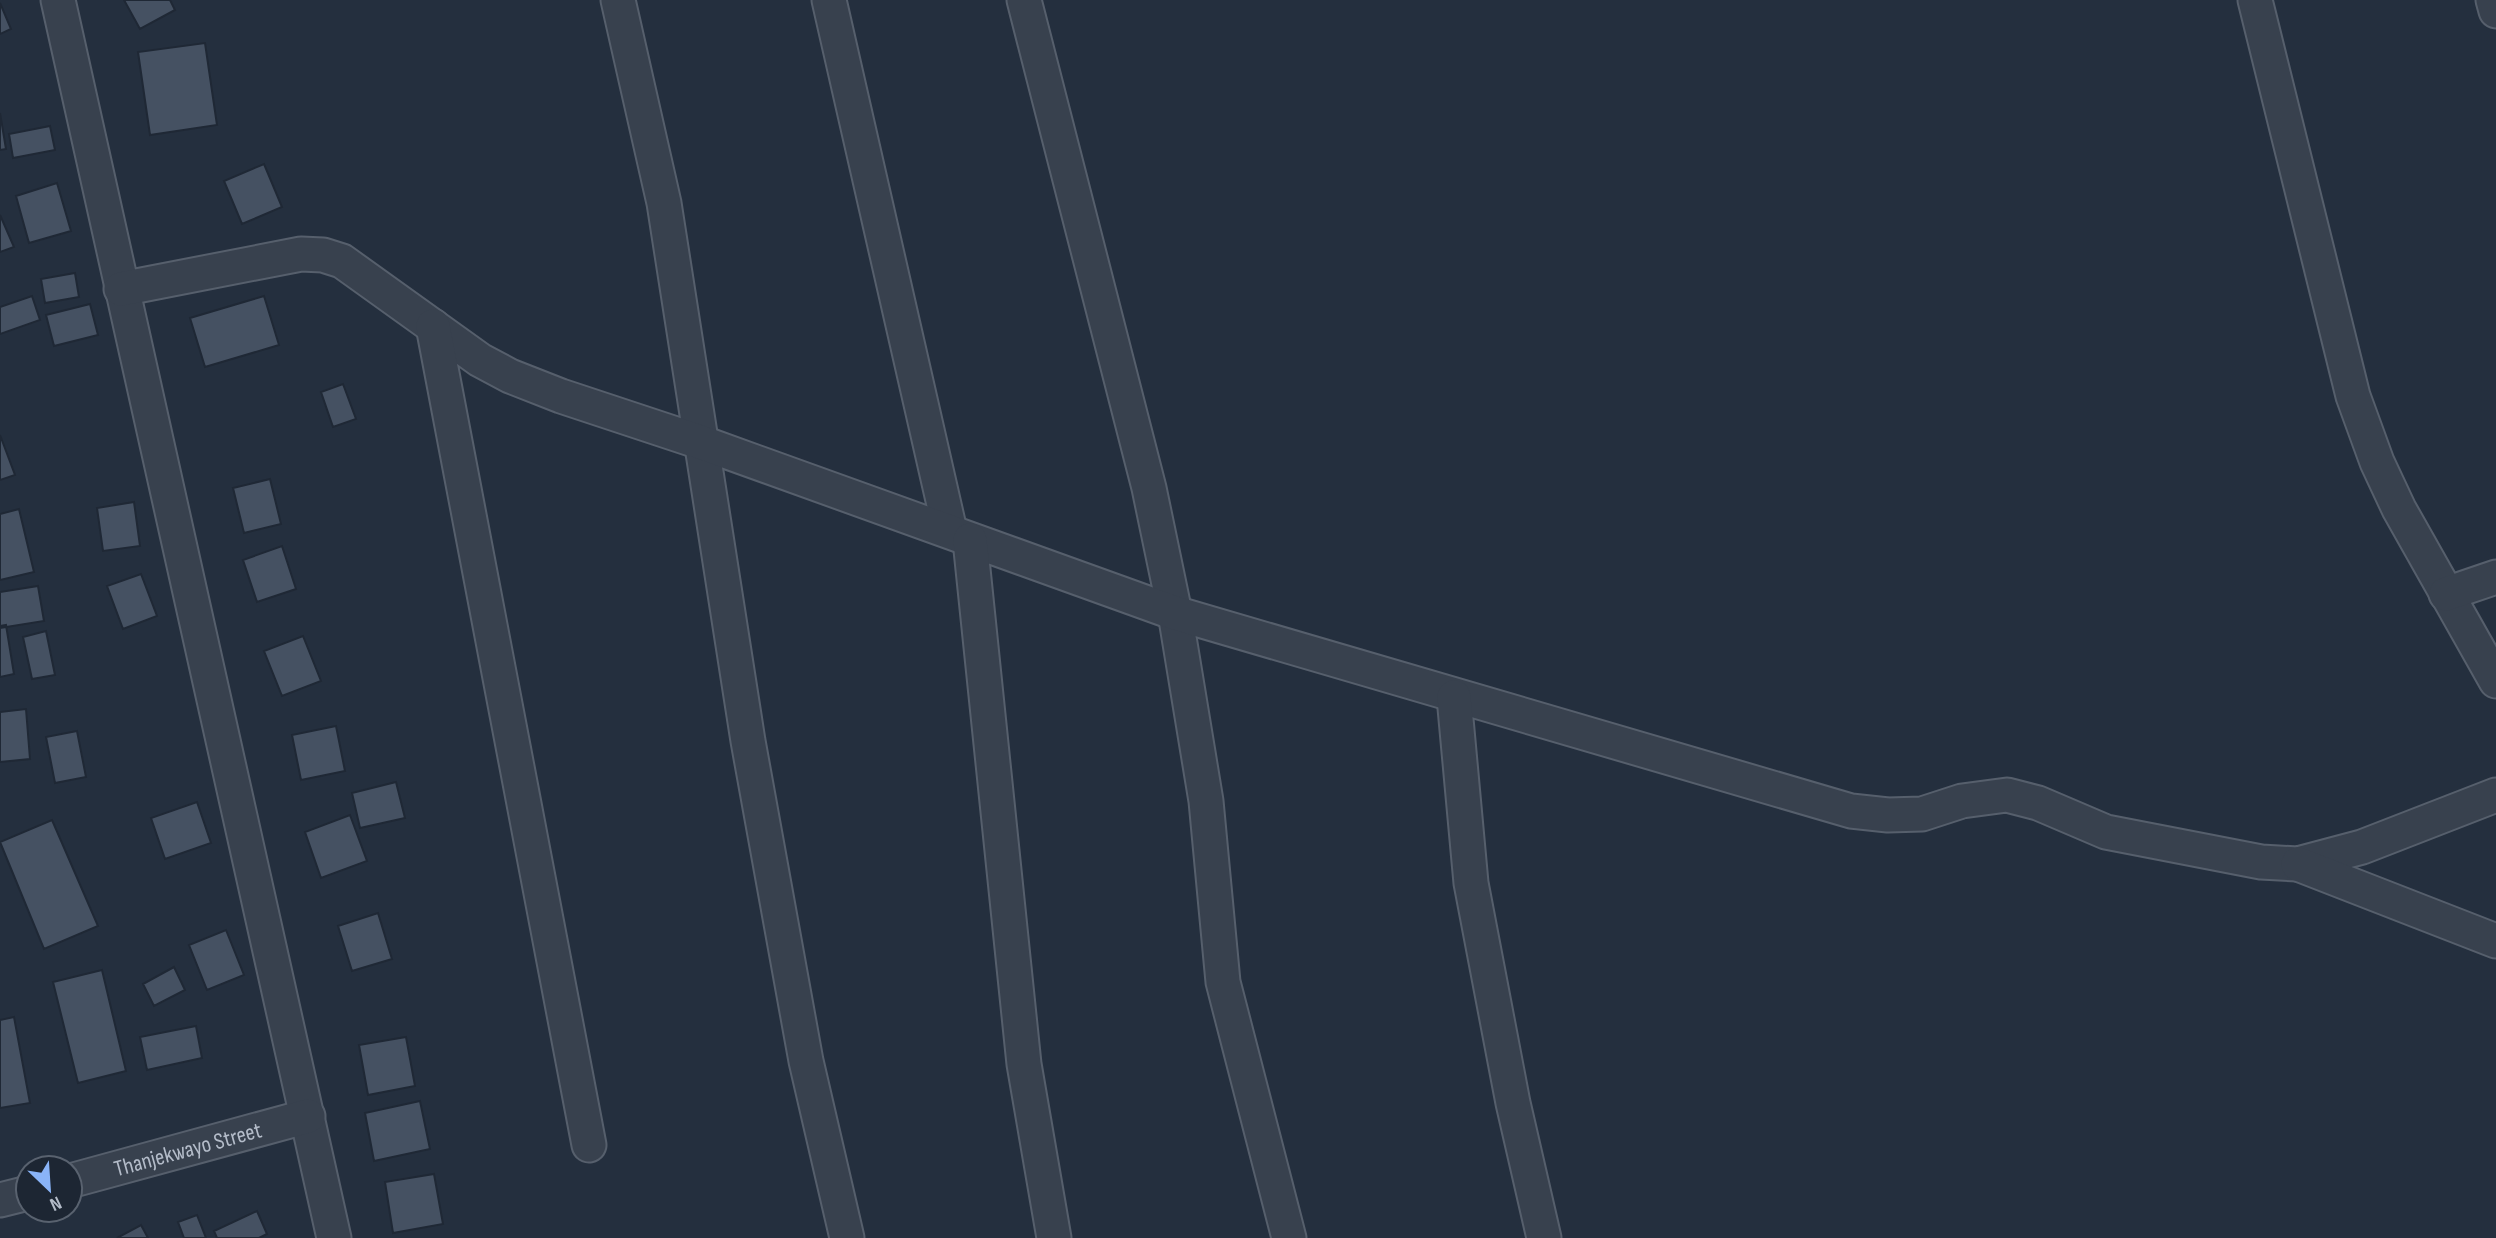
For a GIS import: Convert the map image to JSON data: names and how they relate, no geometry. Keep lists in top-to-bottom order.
{
  "streets": {
    "street": ["Thanjekwayo Street"]
  },
  "north": "bottom right"
}
